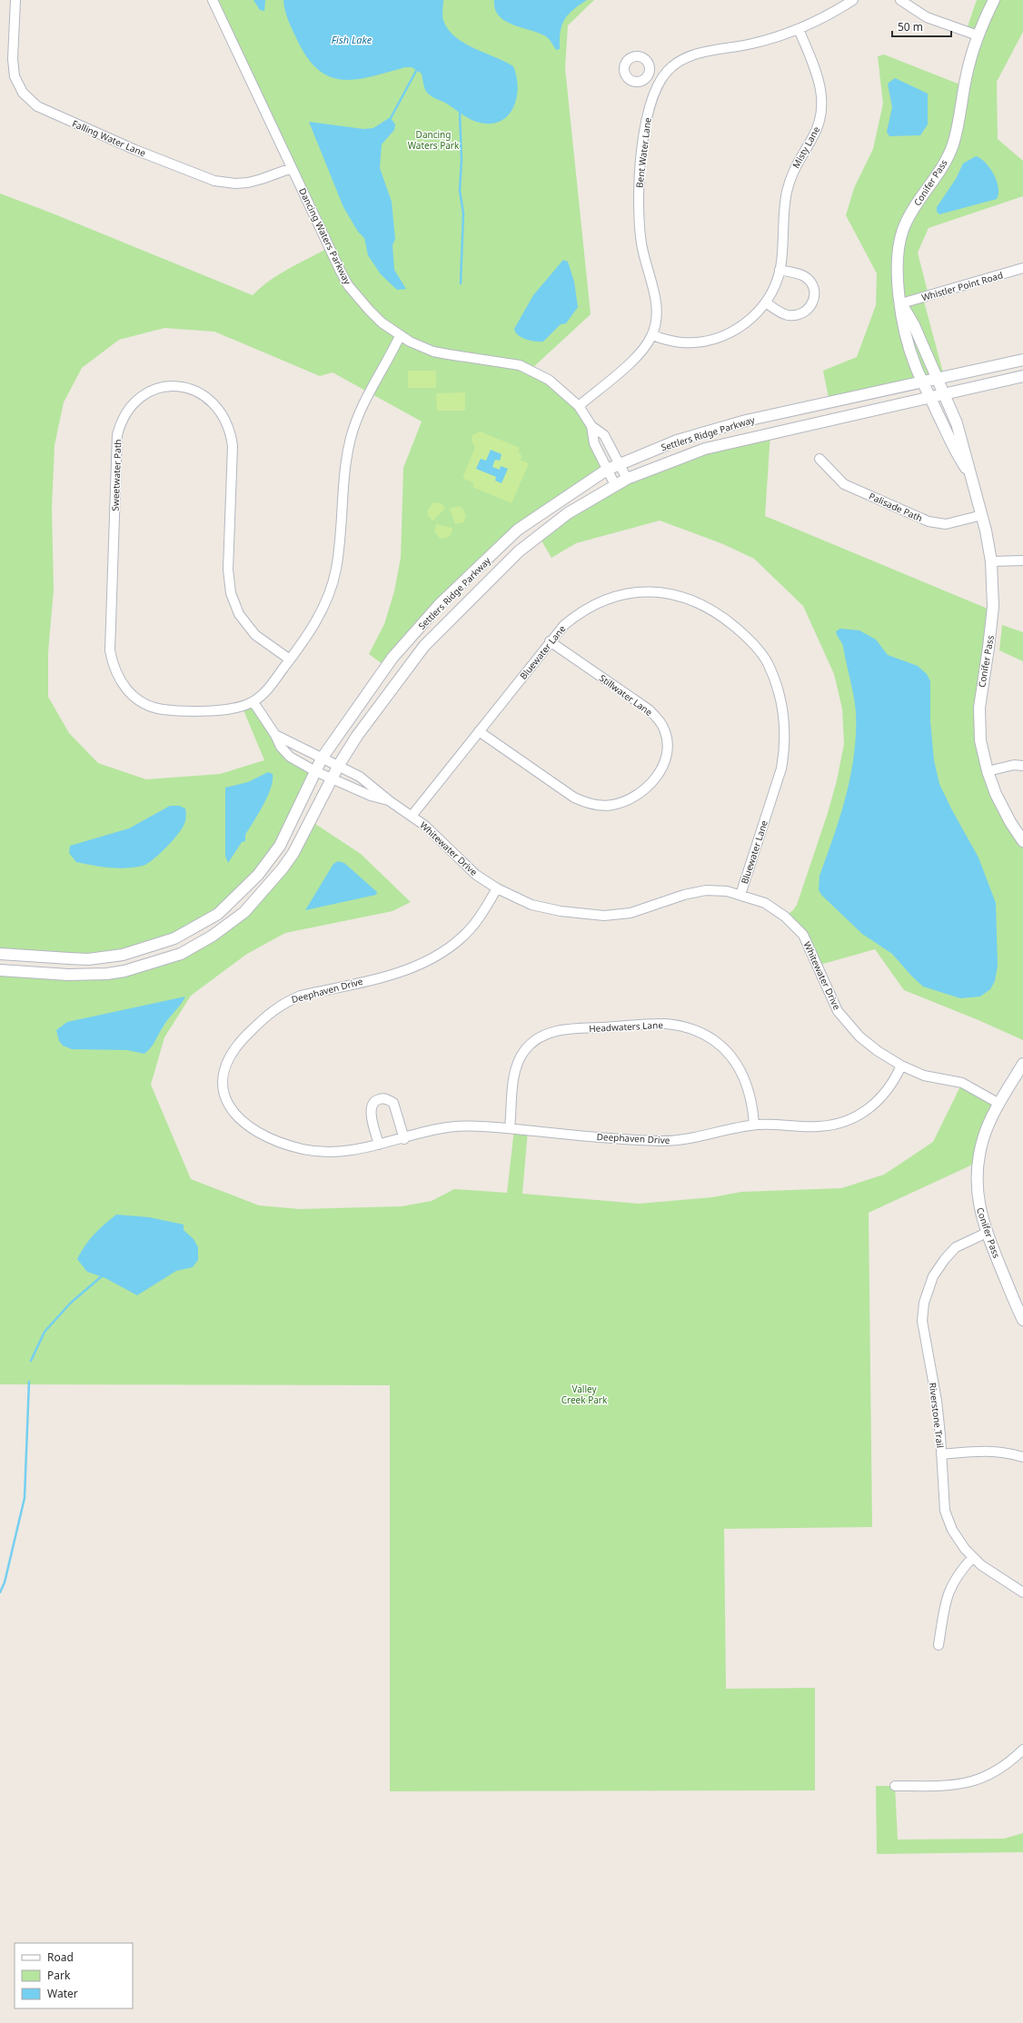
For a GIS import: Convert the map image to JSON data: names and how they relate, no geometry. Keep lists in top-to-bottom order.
{
  "streets": {
    "street": [
      "Falling Water Lane",
      "Misty Lane",
      "Bent Water Lane",
      "Conifer Pass",
      "Dancing Waters Parkway",
      "Whistler Point Road",
      "Settlers Ridge Parkway",
      "Sweetwater Path",
      "Palisade Path",
      "Bluewater Lane",
      "Stillwater Lane",
      "Whitewater Drive",
      "Deephaven Drive",
      "Headwaters Lane",
      "Riverstone Trail"
    ]
  },
  "crossings": [
    ["Falling Water Lane", "Dancing Waters Parkway"],
    ["Misty Lane", "Bent Water Lane"],
    ["Bent Water Lane", "Dancing Waters Parkway"],
    ["Conifer Pass", "Whistler Point Road"],
    ["Conifer Pass", "Settlers Ridge Parkway"],
    ["Conifer Pass", "Palisade Path"],
    ["Conifer Pass", "Whitewater Drive"],
    ["Conifer Pass", "Riverstone Trail"],
    ["Dancing Waters Parkway", "Settlers Ridge Parkway"],
    ["Dancing Waters Parkway", "Sweetwater Path"],
    ["Settlers Ridge Parkway", "Whitewater Drive"],
    ["Sweetwater Path", "Whitewater Drive"],
    ["Bluewater Lane", "Stillwater Lane"],
    ["Bluewater Lane", "Whitewater Drive"],
    ["Whitewater Drive", "Deephaven Drive"],
    ["Deephaven Drive", "Headwaters Lane"]
  ],
  "water": ["Fish Lake"],
  "parks": ["Dancing Waters Park", "Valley Creek Park"],
  "legend": ["Road", "Park", "Water"],
  "scale_bar": "50 m"
}
